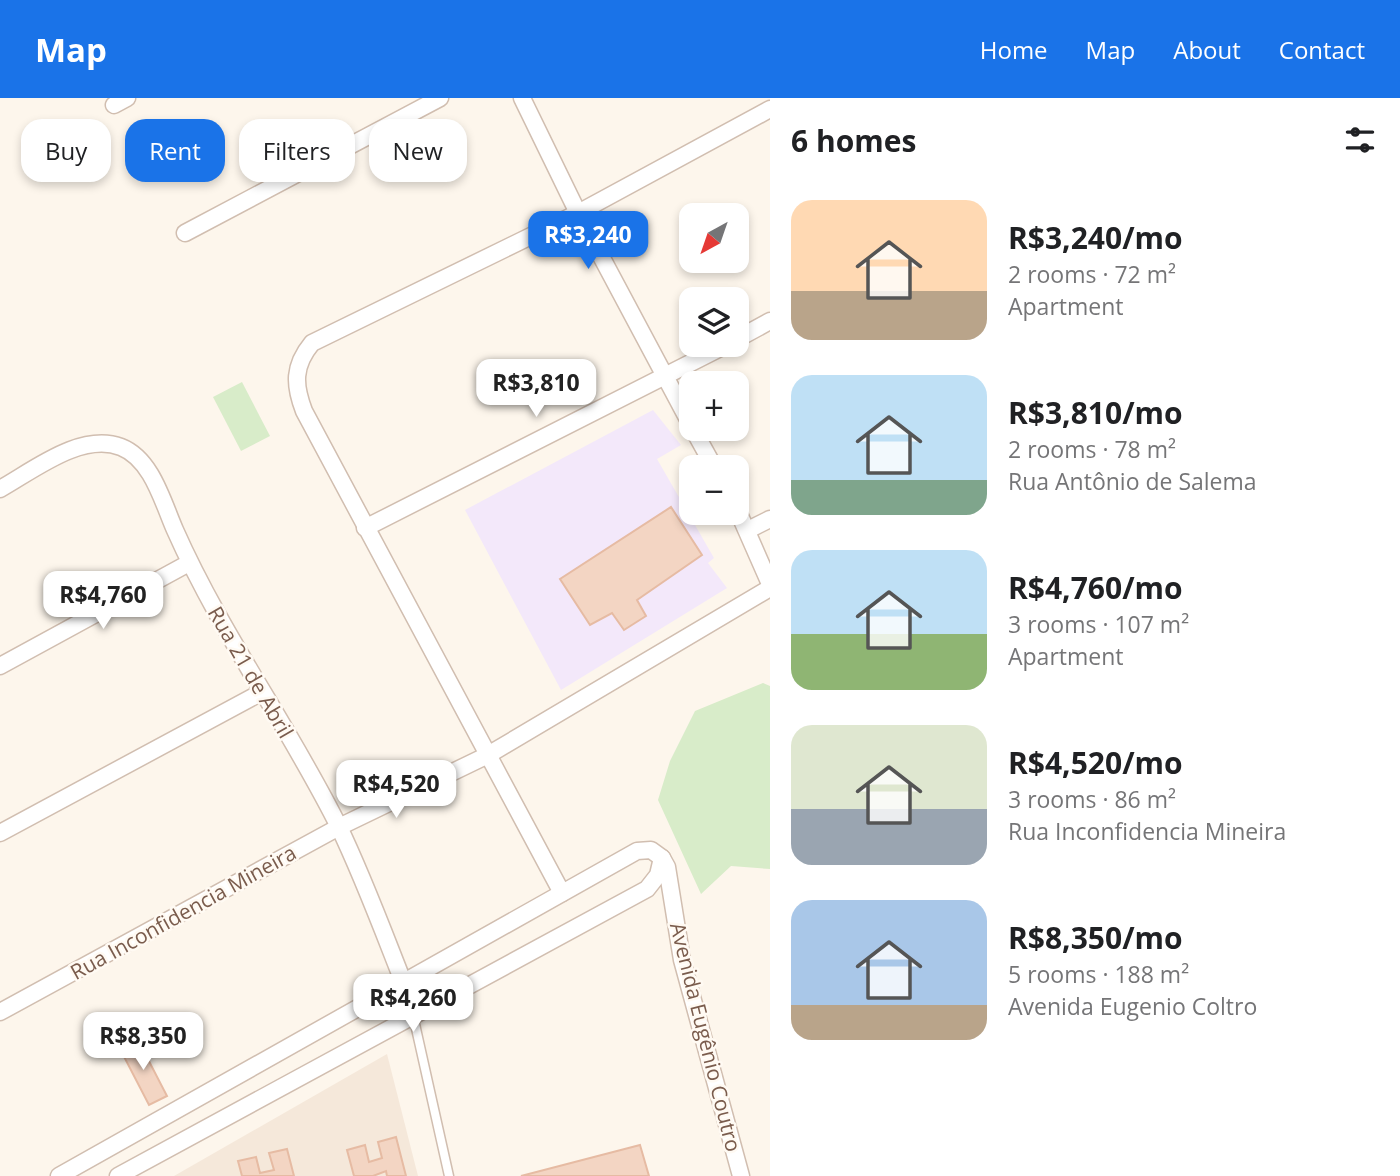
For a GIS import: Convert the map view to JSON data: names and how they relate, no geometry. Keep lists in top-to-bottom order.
{
  "streets": {
    "street": ["Rua 21 de Abril", "Rua Inconfidencia Mineira", "Avenida Eugênio Coutro"]
  },
  "crossings": [
    ["Rua 21 de Abril", "Rua Inconfidencia Mineira"]
  ],
  "north": "bottom left",
  "page": {
    "header": "Map",
    "nav": [
      "Home",
      "Map",
      "About",
      "Contact"
    ],
    "heading": "6 homes",
    "chip": [
      "Buy",
      "Rent",
      "Filters",
      "New"
    ],
    "list": [
      {
        "name": "R$3,240/mo",
        "note": "2 rooms · 72 m² · Apartment"
      },
      {
        "name": "R$3,810/mo",
        "note": "2 rooms · 78 m² · Rua Antônio de Salema"
      },
      {
        "name": "R$4,760/mo",
        "note": "3 rooms · 107 m² · Apartment"
      },
      {
        "name": "R$4,520/mo",
        "note": "3 rooms · 86 m² · Rua Inconfidencia Mineira"
      },
      {
        "name": "R$8,350/mo",
        "note": "5 rooms · 188 m² · Avenida Eugenio Coltro"
      }
    ],
    "map_buttons": ["+", "−"],
    "price": [
      "R$3,240",
      "R$3,810",
      "R$4,760",
      "R$4,520",
      "R$4,260",
      "R$8,350"
    ]
  }
}
